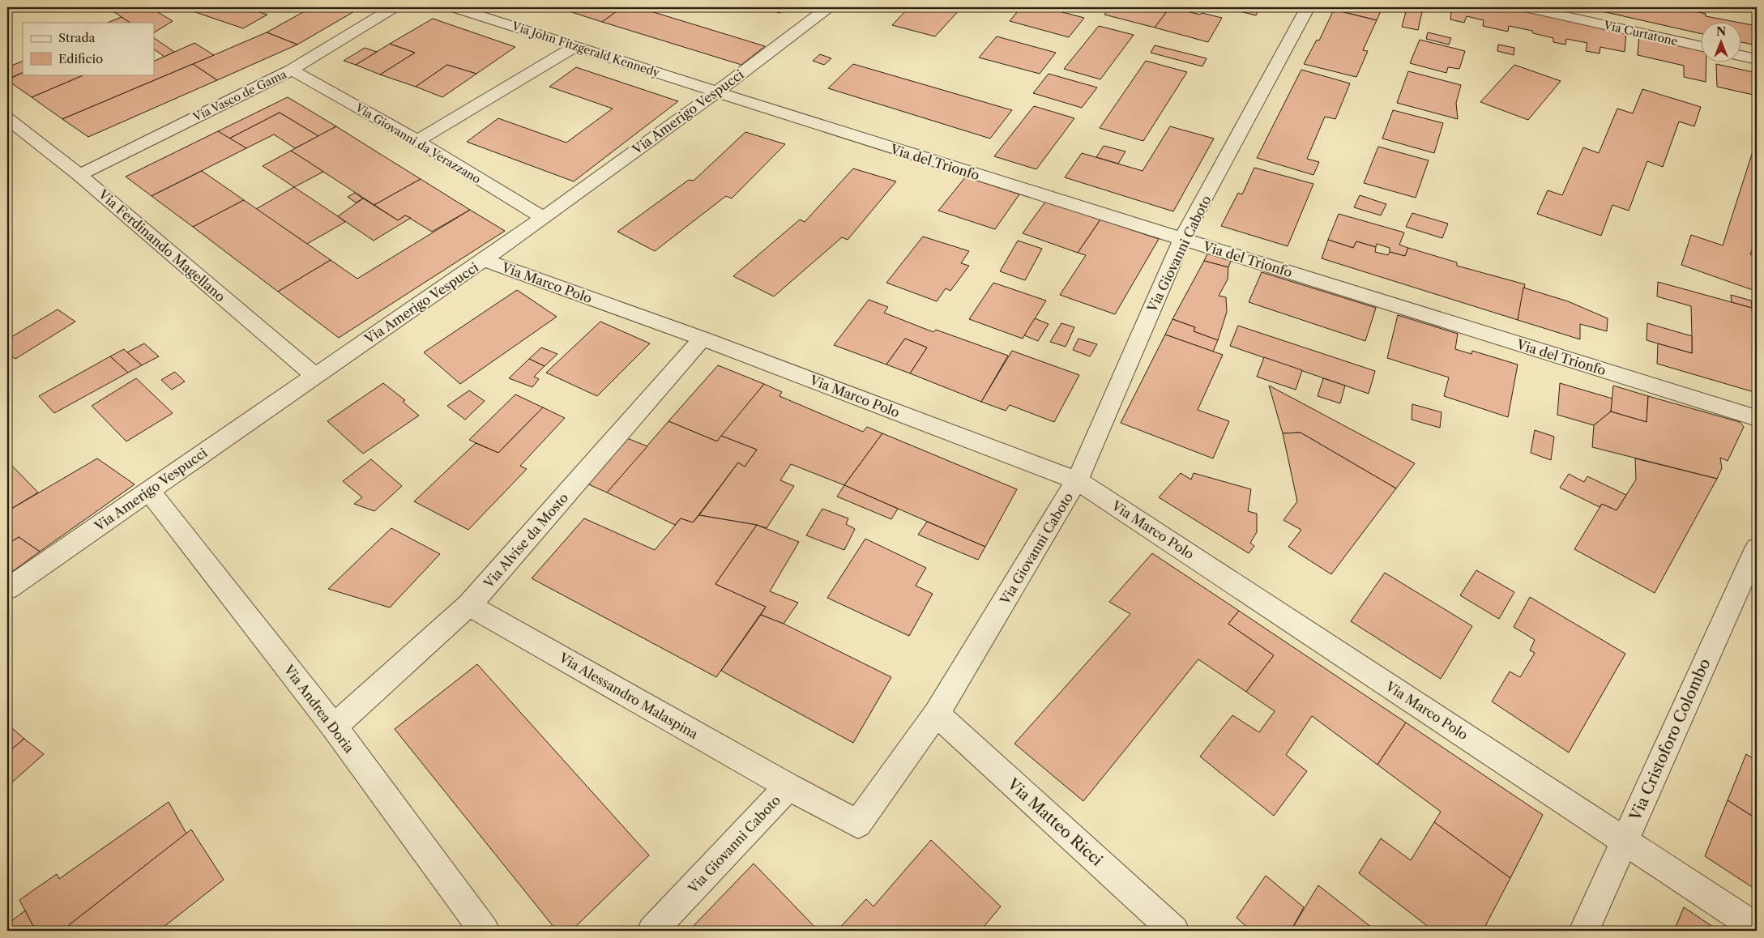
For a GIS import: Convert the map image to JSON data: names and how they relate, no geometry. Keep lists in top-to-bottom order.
{
  "streets": {
    "street": [
      "Via Curtatone",
      "Via John Fitzgerald Kennedy",
      "Via Vasco de Gama",
      "Via Amerigo Vespucci",
      "Via Giovanni da Verazzano",
      "Via del Trionfo",
      "Via Ferdinando Magellano",
      "Via Giovanni Caboto",
      "Via Marco Polo",
      "Via Alvise da Mosto",
      "Via Alessandro Malaspina",
      "Via Andrea Doria",
      "Via Cristoforo Colombo",
      "Via Matteo Ricci"
    ]
  },
  "crossings": [
    ["Via John Fitzgerald Kennedy", "Via Amerigo Vespucci"],
    ["Via John Fitzgerald Kennedy", "Via del Trionfo"],
    ["Via Vasco de Gama", "Via Giovanni da Verazzano"],
    ["Via Vasco de Gama", "Via Ferdinando Magellano"],
    ["Via Amerigo Vespucci", "Via Giovanni da Verazzano"],
    ["Via Amerigo Vespucci", "Via del Trionfo"],
    ["Via Amerigo Vespucci", "Via Ferdinando Magellano"],
    ["Via Amerigo Vespucci", "Via Marco Polo"],
    ["Via Amerigo Vespucci", "Via Andrea Doria"],
    ["Via del Trionfo", "Via Giovanni Caboto"],
    ["Via Giovanni Caboto", "Via Marco Polo"],
    ["Via Giovanni Caboto", "Via Alessandro Malaspina"],
    ["Via Giovanni Caboto", "Via Matteo Ricci"],
    ["Via Marco Polo", "Via Alvise da Mosto"],
    ["Via Marco Polo", "Via Cristoforo Colombo"],
    ["Via Alvise da Mosto", "Via Alessandro Malaspina"],
    ["Via Alvise da Mosto", "Via Andrea Doria"]
  ],
  "legend": ["Strada", "Edificio"],
  "north": "top"
}
